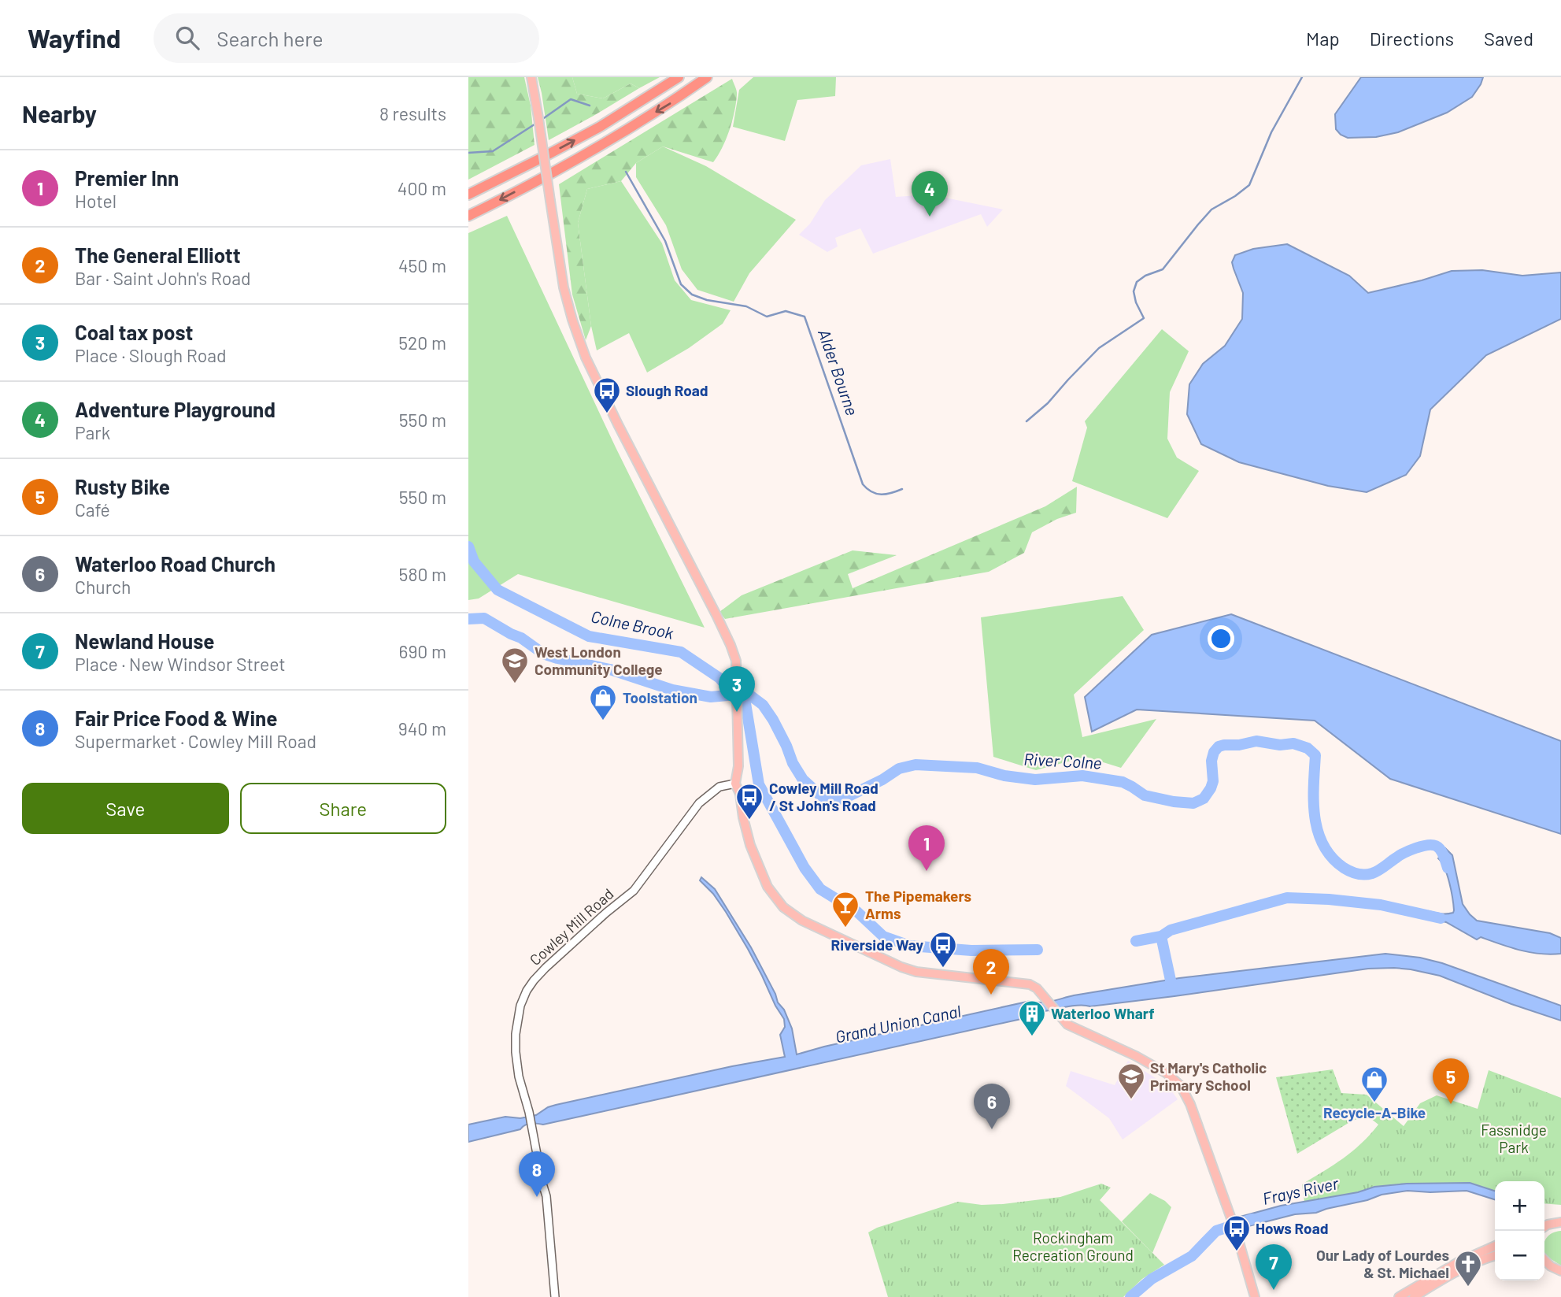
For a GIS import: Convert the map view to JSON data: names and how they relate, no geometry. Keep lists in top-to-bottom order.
{
  "streets": {
    "street": ["Cowley Mill Road"]
  },
  "water": [
    "Alder Bourne",
    "Colne Brook",
    "River Colne",
    "Grand Union Canal",
    "Frays River"
  ],
  "parks": ["Fassnidge Park", "Rockingham Recreation Ground"],
  "places": {
    "bus stop": [
      "Slough Road",
      "Cowley Mill Road / St John's Road",
      "Riverside Way",
      "Hows Road"
    ],
    "school or university": ["West London Community College", "St Mary's Catholic Primary School"],
    "shop": ["Toolstation", "Recycle-A-Bike"],
    "bar": ["The Pipemakers Arms"],
    "building": ["Waterloo Wharf"],
    "church": ["Our Lady of Lourdes & St. Michael"]
  },
  "page": {
    "header": "Wayfind",
    "search": "Search here",
    "nav": ["Map", "Directions", "Saved"],
    "heading": ["Nearby", "8 results"],
    "list": [
      {
        "mark": "1",
        "name": "Premier Inn",
        "note": "Hotel",
        "value": "400 m"
      },
      {
        "mark": "2",
        "name": "The General Elliott",
        "note": "Bar · Saint John's Road",
        "value": "450 m"
      },
      {
        "mark": "3",
        "name": "Coal tax post",
        "note": "Place · Slough Road",
        "value": "520 m"
      },
      {
        "mark": "4",
        "name": "Adventure Playground",
        "note": "Park",
        "value": "550 m"
      },
      {
        "mark": "5",
        "name": "Rusty Bike",
        "note": "Café",
        "value": "550 m"
      },
      {
        "mark": "6",
        "name": "Waterloo Road Church",
        "note": "Church",
        "value": "580 m"
      },
      {
        "mark": "7",
        "name": "Newland House",
        "note": "Place · New Windsor Street",
        "value": "690 m"
      },
      {
        "mark": "8",
        "name": "Fair Price Food & Wine",
        "note": "Supermarket · Cowley Mill Road",
        "value": "940 m"
      }
    ],
    "pins": [
      "4",
      "3",
      "1",
      "2",
      "5",
      "6",
      "8",
      "7"
    ],
    "buttons": ["Save", "Share"],
    "map_buttons": ["+", "−"]
  }
}
